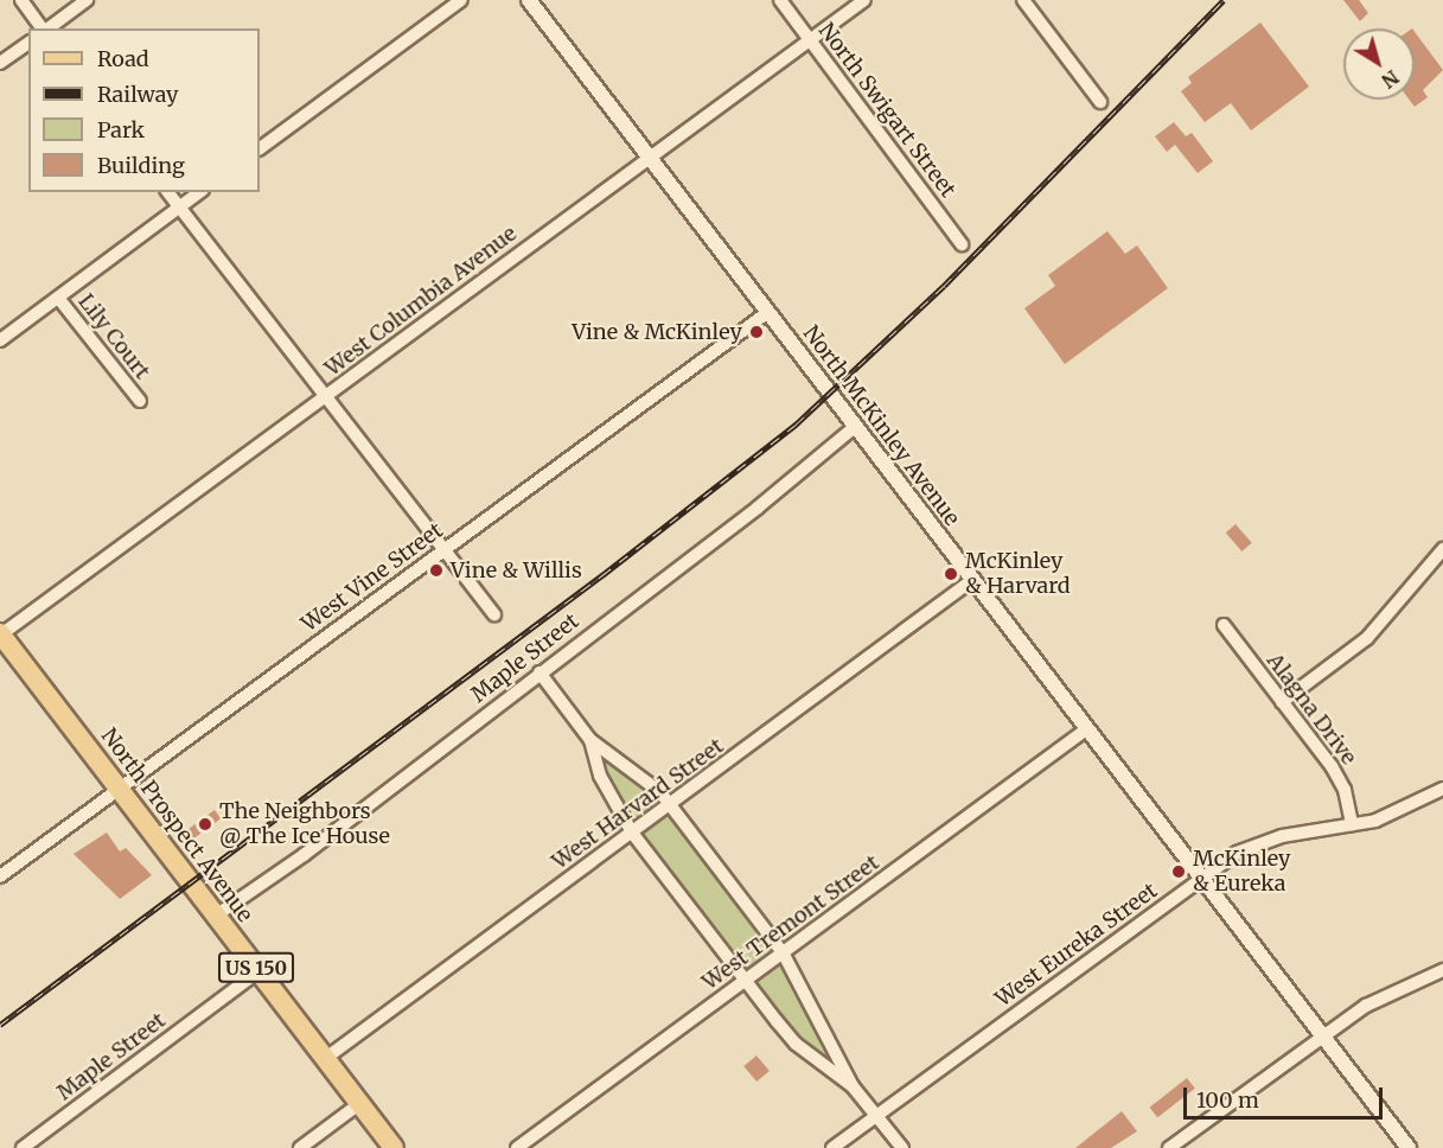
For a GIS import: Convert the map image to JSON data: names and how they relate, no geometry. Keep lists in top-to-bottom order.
{
  "streets": {
    "main road": ["North Prospect Avenue", "US 150"],
    "street": [
      "North Swigart Street",
      "West Columbia Avenue",
      "Lily Court",
      "North McKinley Avenue",
      "West Vine Street",
      "Maple Street",
      "Alagna Drive",
      "West Harvard Street",
      "West Tremont Street",
      "West Eureka Street"
    ]
  },
  "crossings": [
    ["North Swigart Street", "West Columbia Avenue"],
    ["West Columbia Avenue", "North McKinley Avenue"],
    ["West Columbia Avenue", "North Prospect Avenue"],
    ["North McKinley Avenue", "West Vine Street"],
    ["North McKinley Avenue", "Maple Street"],
    ["North McKinley Avenue", "West Harvard Street"],
    ["North McKinley Avenue", "West Tremont Street"],
    ["North McKinley Avenue", "West Eureka Street"],
    ["West Vine Street", "North Prospect Avenue"],
    ["Maple Street", "North Prospect Avenue"],
    ["Alagna Drive", "West Eureka Street"],
    ["West Harvard Street", "North Prospect Avenue"]
  ],
  "places": [
    "Vine & McKinley",
    "Vine & Willis",
    "McKinley & Harvard",
    "The Neighbors @ The Ice House",
    "McKinley & Eureka"
  ],
  "legend": [
    "Road",
    "Railway",
    "Park",
    "Building"
  ],
  "scale_bar": "100 m",
  "north": "bottom right"
}
